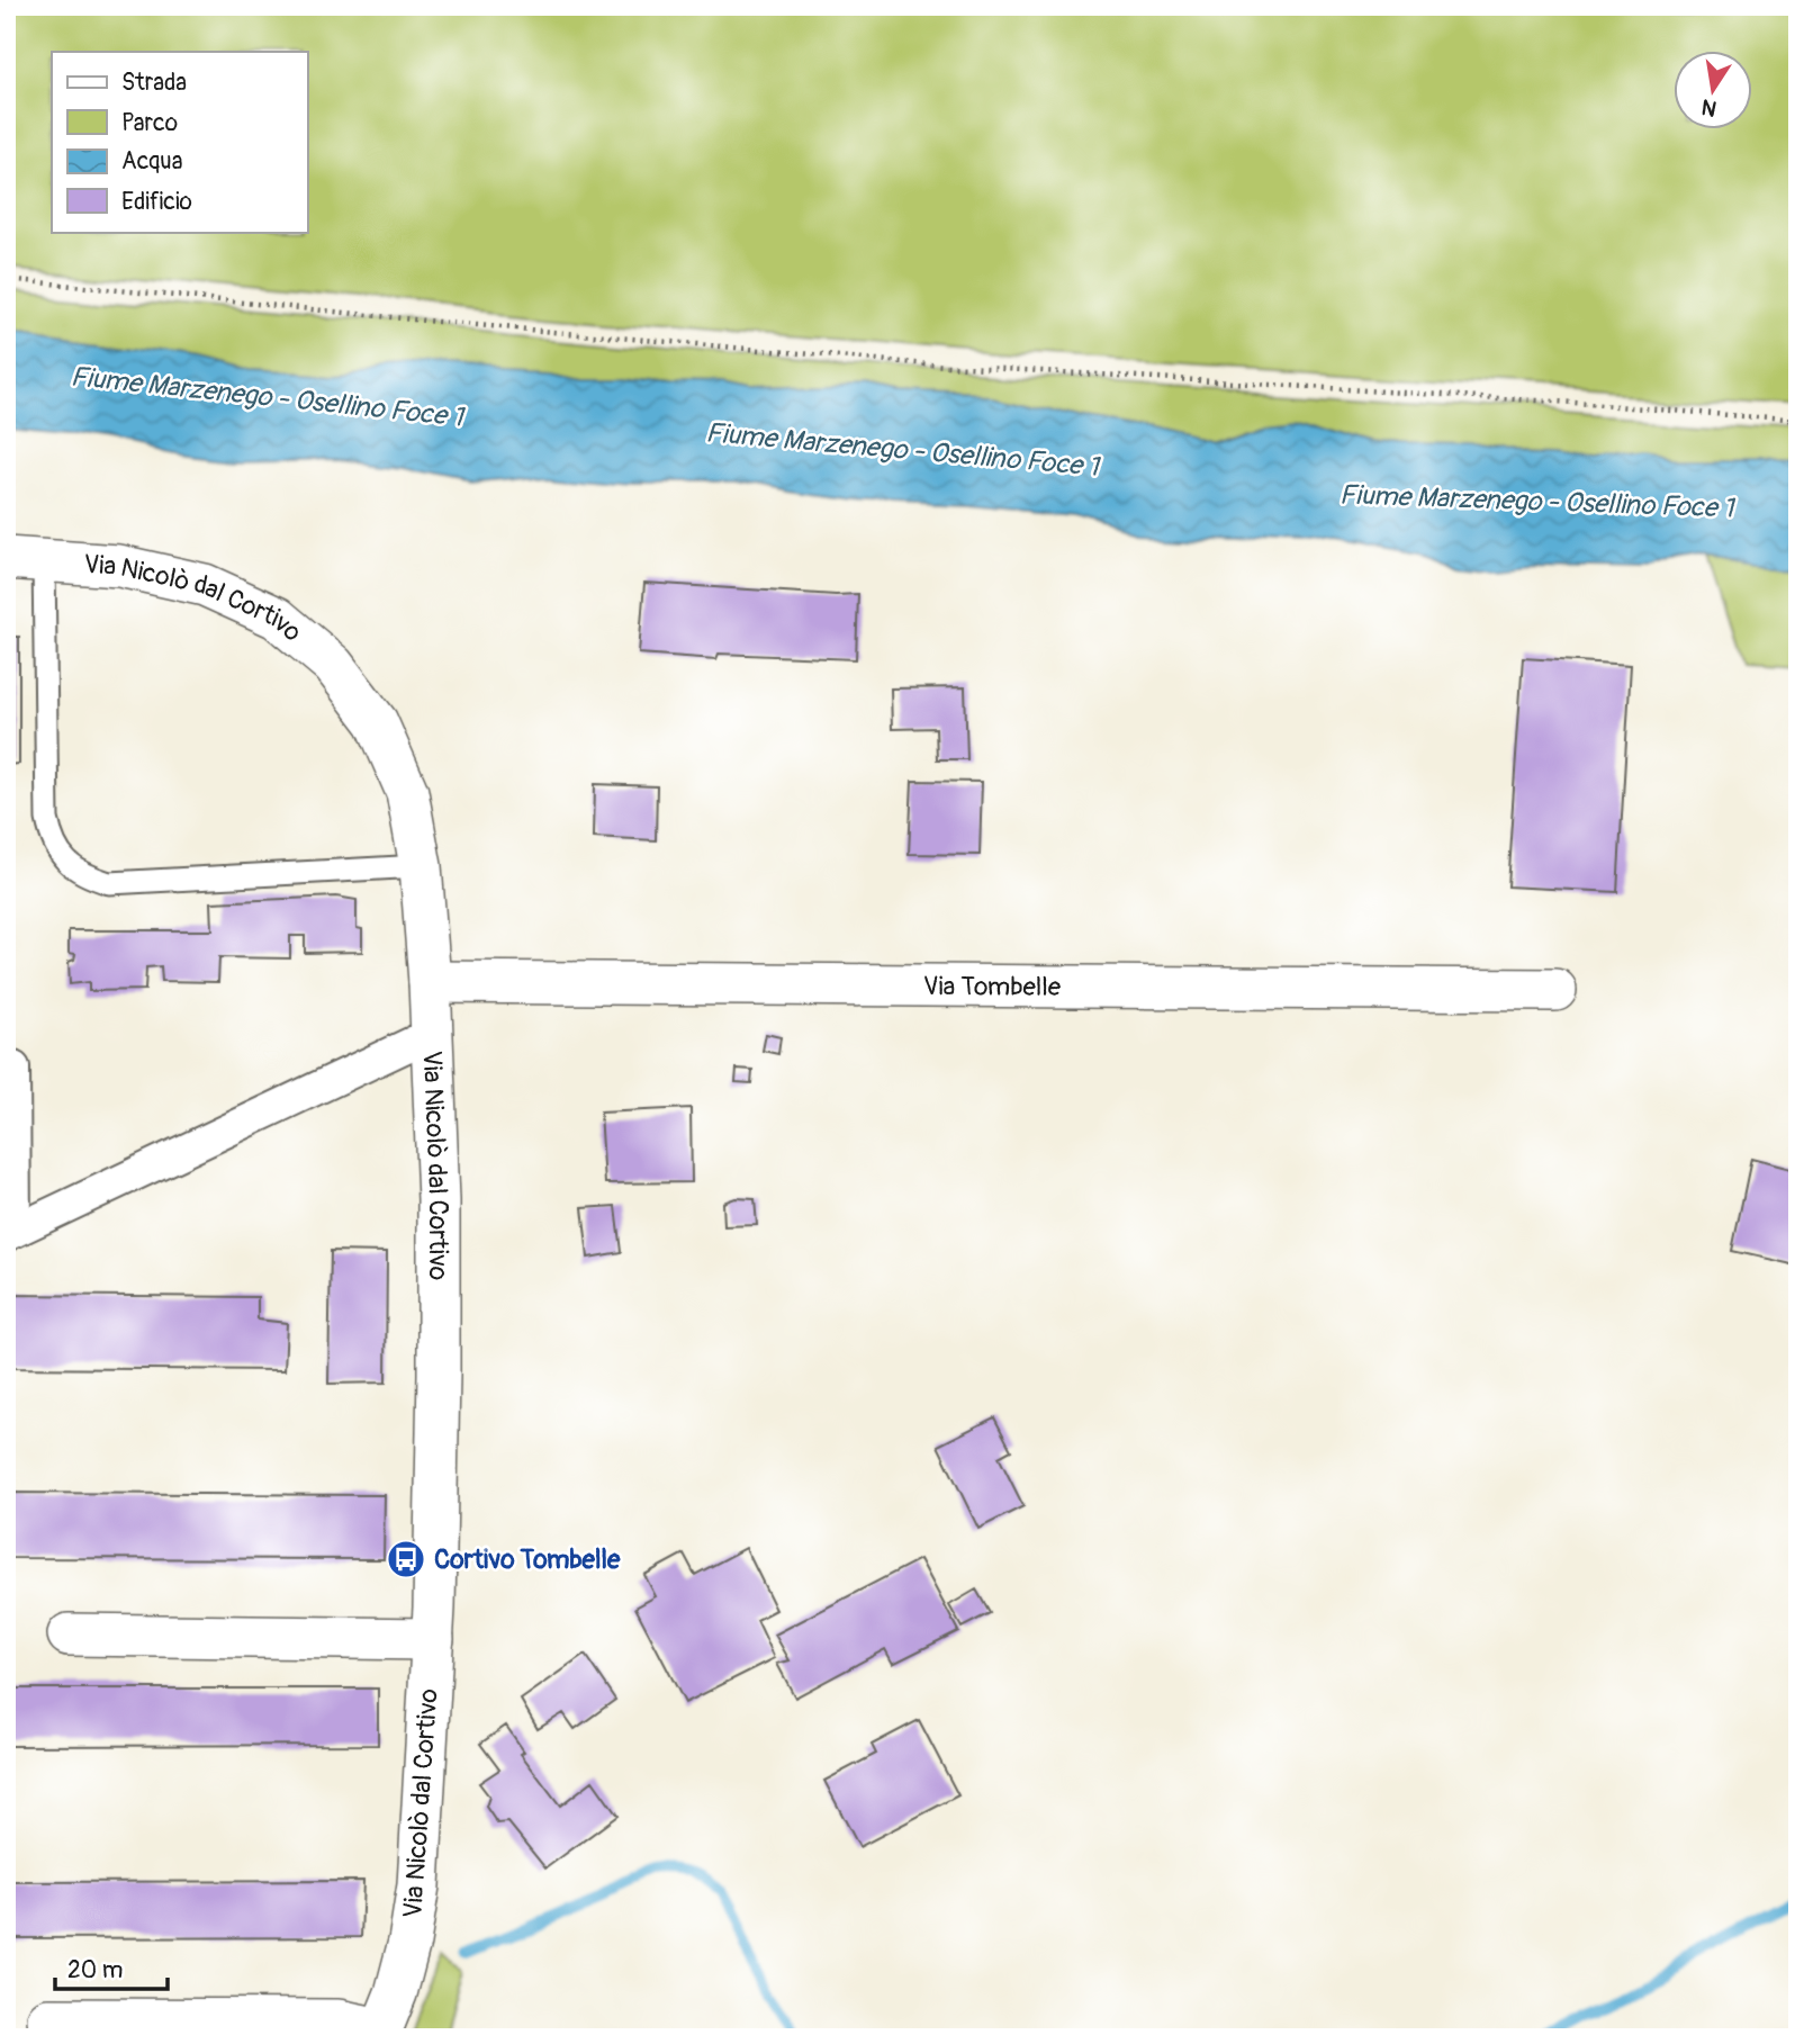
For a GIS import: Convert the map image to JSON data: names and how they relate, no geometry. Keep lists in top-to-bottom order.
{
  "streets": {
    "street": ["Via Nicolò dal Cortivo", "Via Tombelle"]
  },
  "crossings": [
    ["Via Nicolò dal Cortivo", "Via Tombelle"]
  ],
  "water": ["Fiume Marzenego - Osellino Foce 1"],
  "places": {
    "bus stop": ["Cortivo Tombelle"]
  },
  "legend": [
    "Strada",
    "Parco",
    "Acqua",
    "Edificio"
  ],
  "scale_bar": "20 m",
  "north": "bottom"
}
